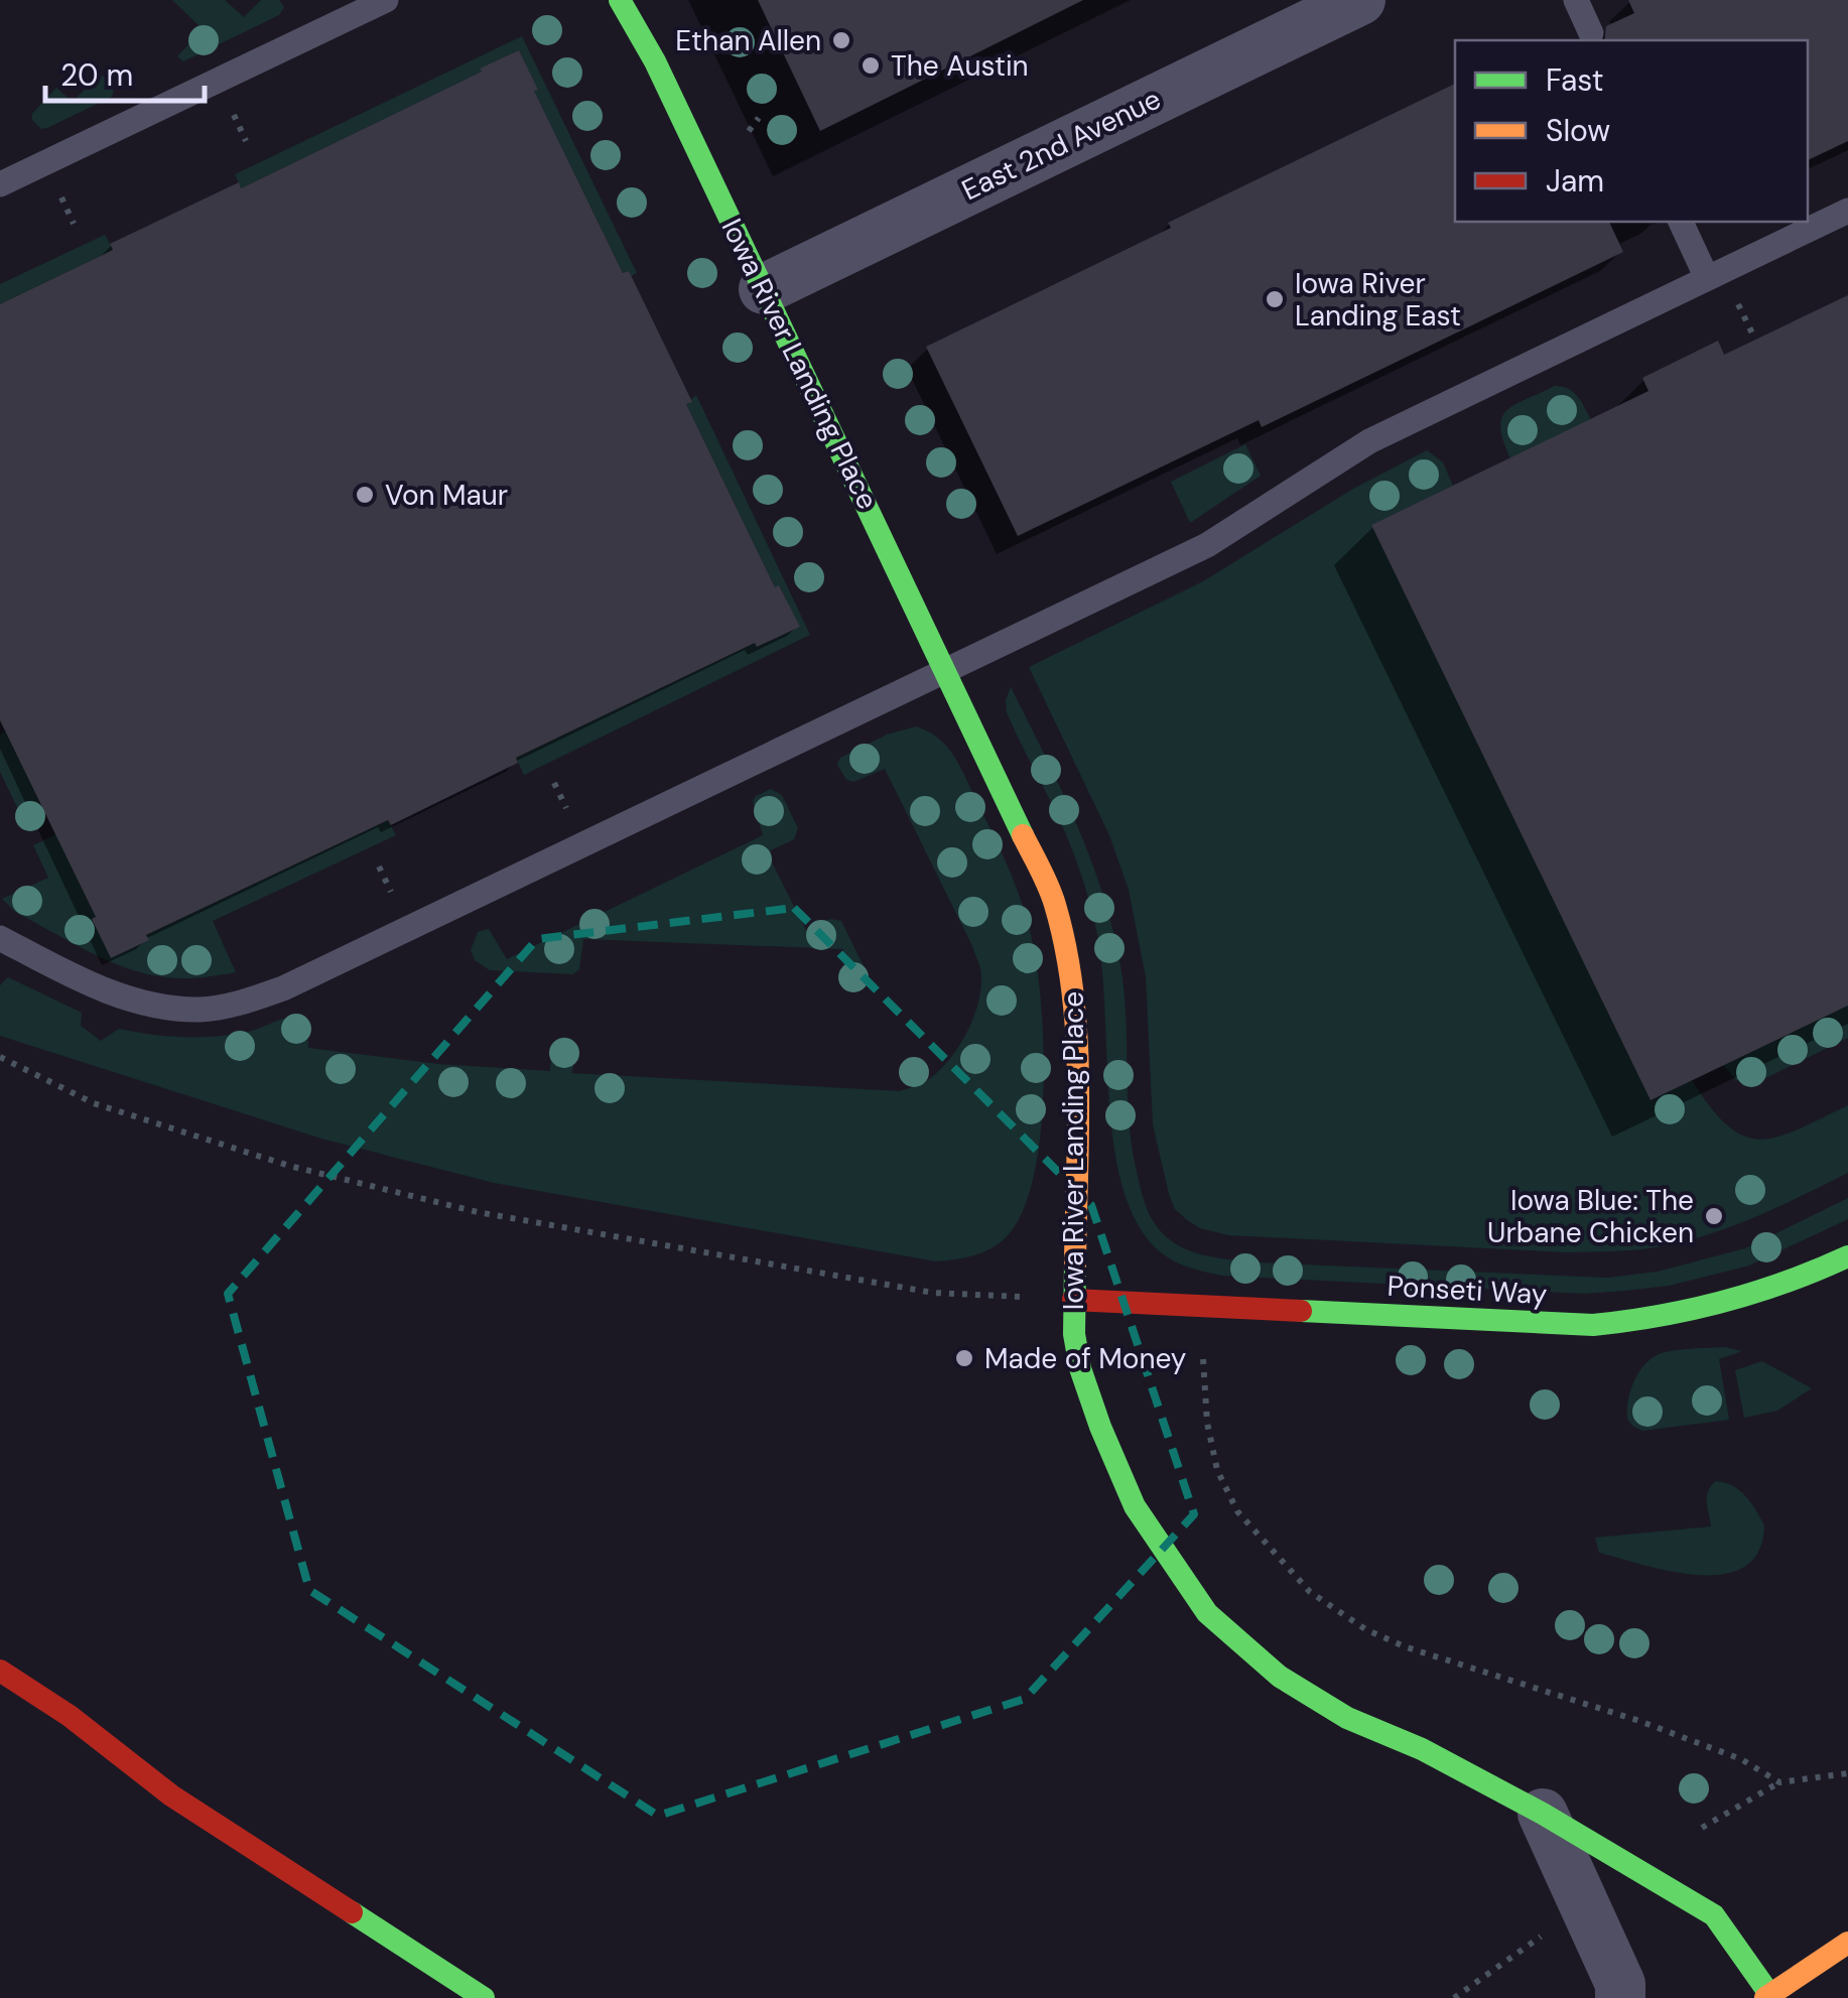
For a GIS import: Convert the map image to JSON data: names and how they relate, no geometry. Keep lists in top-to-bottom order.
{
  "streets": {
    "main road": ["Iowa River Landing Place", "Ponseti Way"],
    "street": ["East 2nd Avenue"]
  },
  "crossings": [
    ["East 2nd Avenue", "Iowa River Landing Place"],
    ["Iowa River Landing Place", "Ponseti Way"]
  ],
  "places": [
    "Ethan Allen",
    "The Austin",
    "Iowa River Landing East",
    "Von Maur",
    "Iowa Blue: The Urbane Chicken",
    "Made of Money"
  ],
  "legend": ["Fast", "Slow", "Jam"],
  "scale_bar": "20 m"
}
